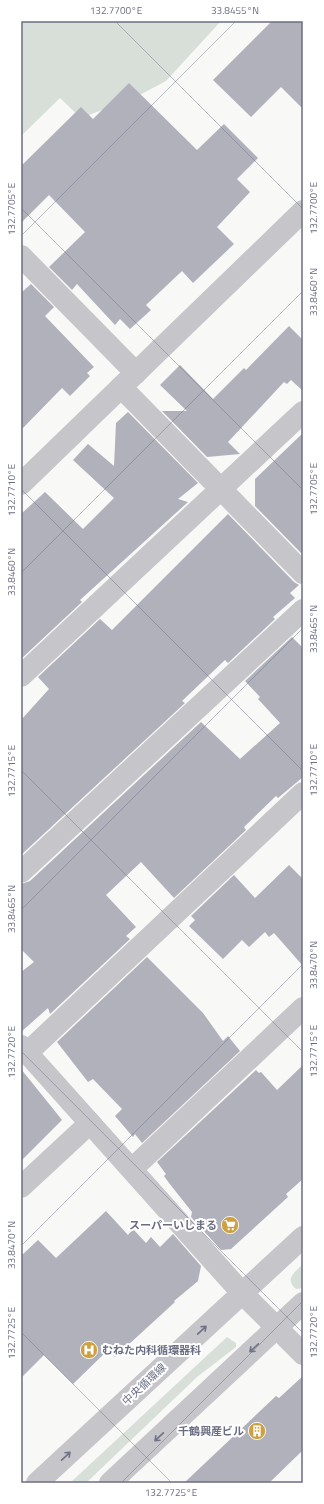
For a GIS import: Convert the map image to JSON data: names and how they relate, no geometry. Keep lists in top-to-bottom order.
{
  "streets": {
    "street": ["中央循環線"]
  },
  "places": {
    "supermarket": ["スーパーいしまる"],
    "hospital": ["むねた内科循環器科"],
    "building": ["千鶴興産ビル"]
  },
  "coordinates": [
    "132.7700°E",
    "33.8455°N",
    "132.7705°E",
    "33.8460°N",
    "132.7710°E",
    "33.8465°N",
    "132.7715°E",
    "33.8470°N",
    "132.7720°E",
    "132.7725°E"
  ]
}
